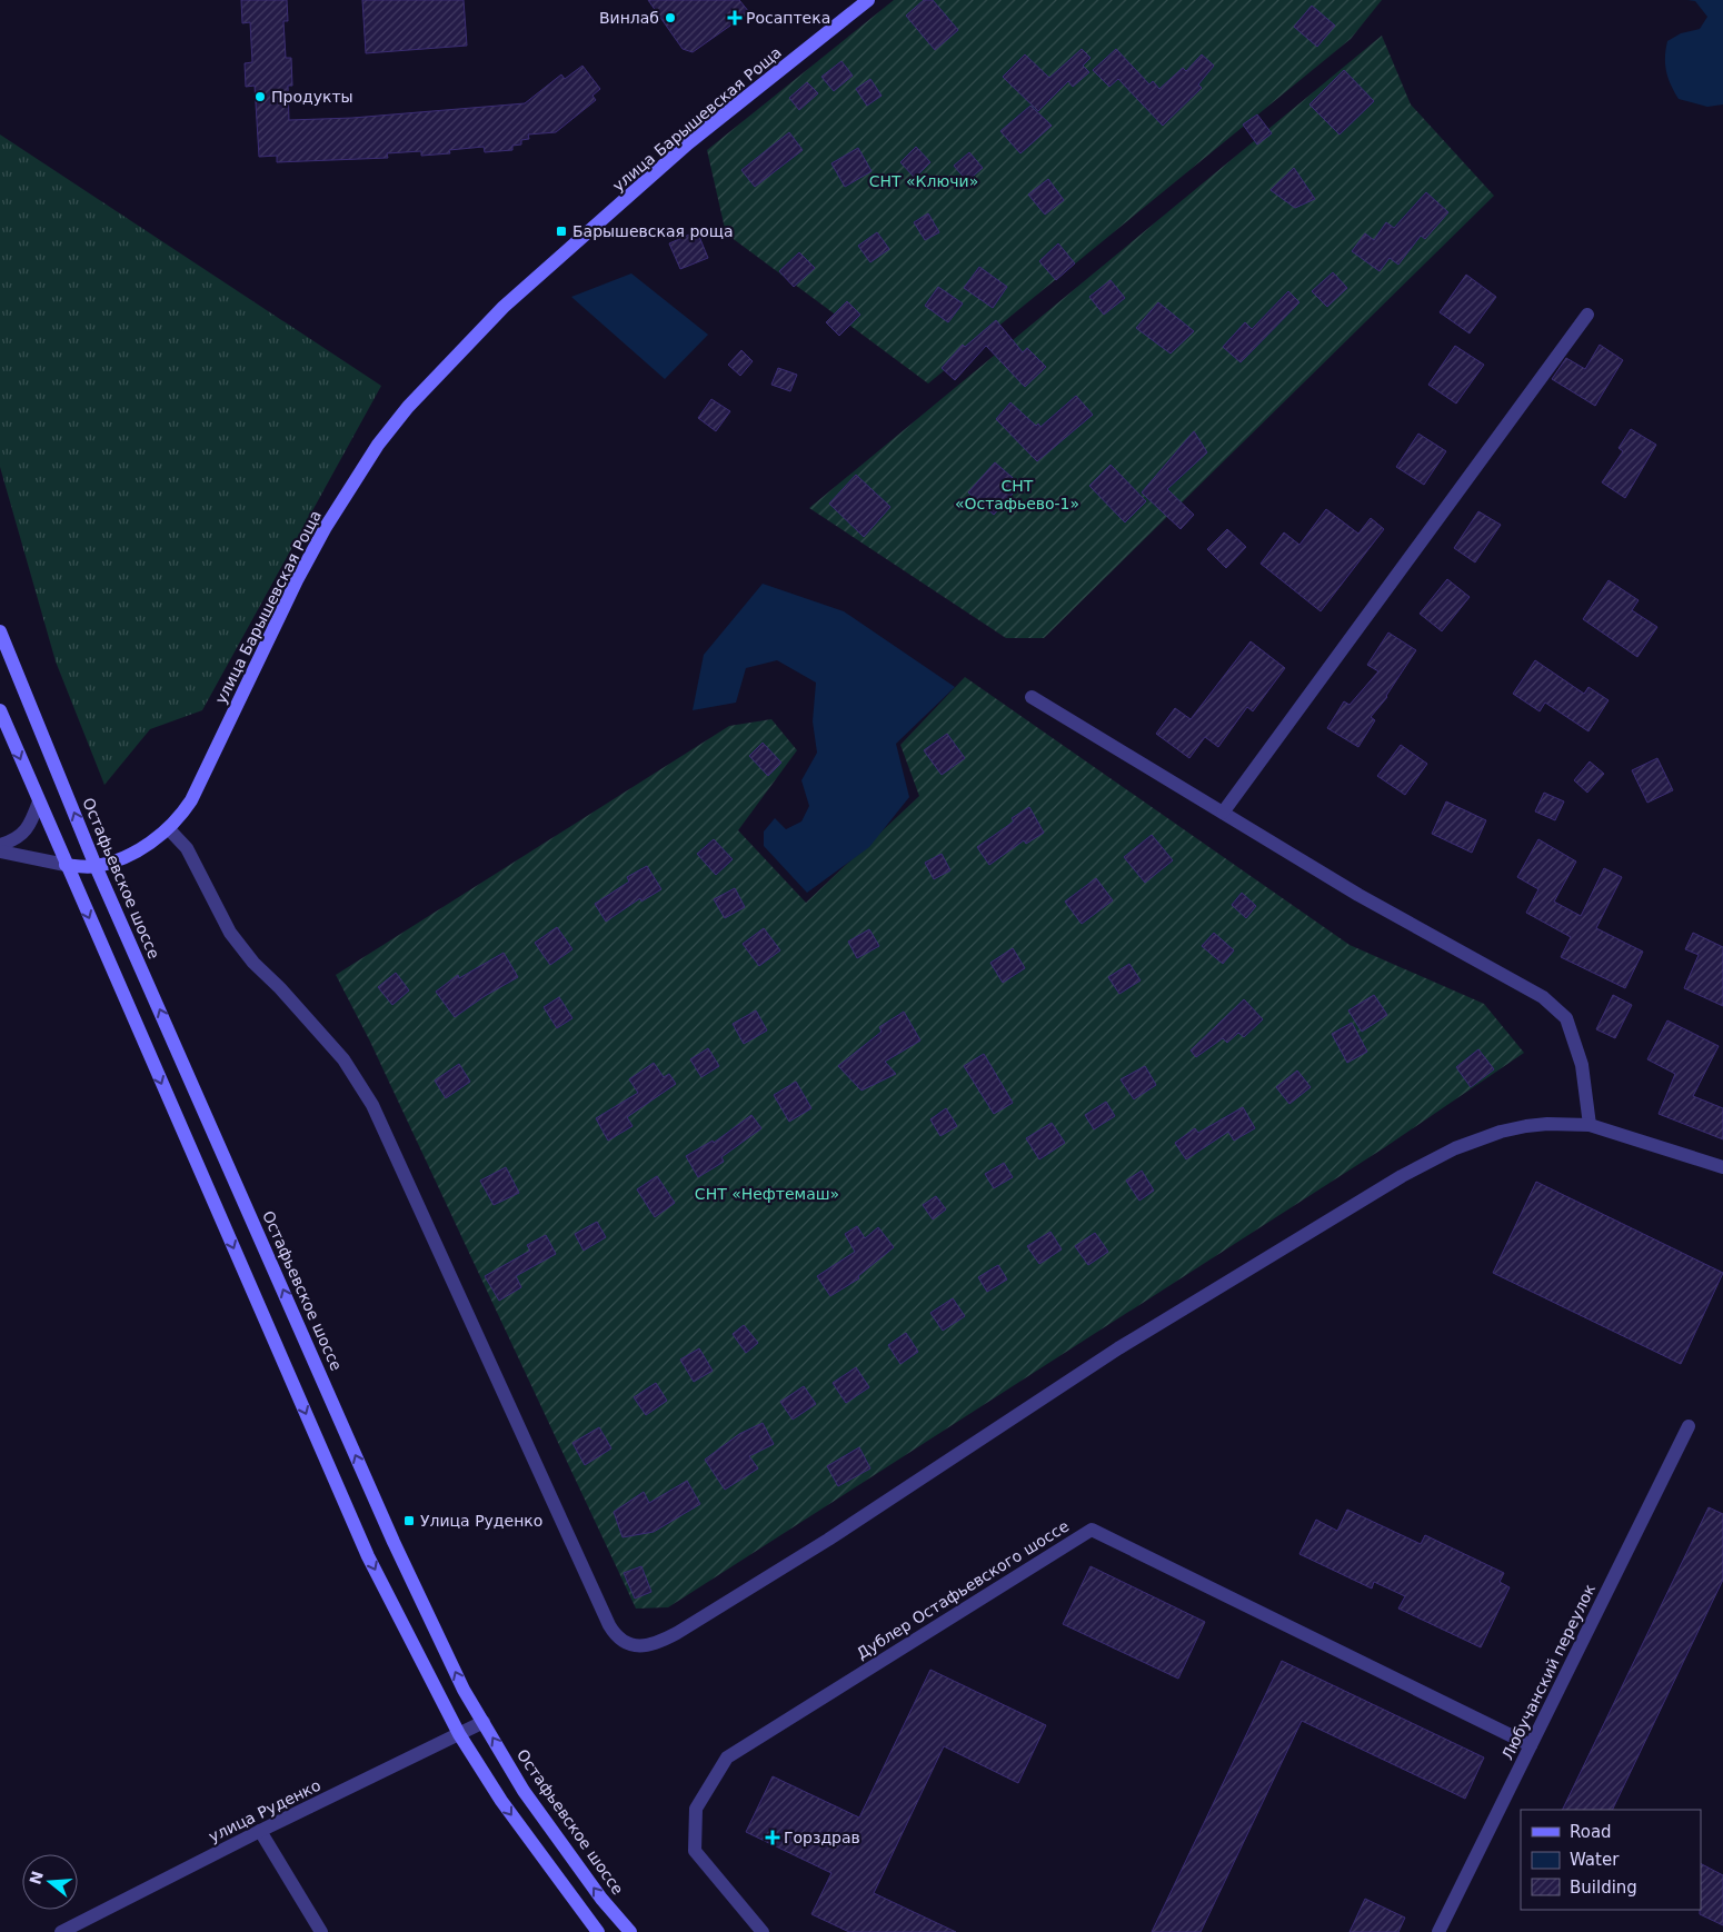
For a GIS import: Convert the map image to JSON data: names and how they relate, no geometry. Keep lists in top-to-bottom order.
{
  "streets": {
    "main road": ["улица Барышевская Роща", "Остафьевское шоссе"],
    "street": ["Дублер Остафьевского шоссе", "Любучанский переулок", "улица Руденко"]
  },
  "crossings": [
    ["улица Барышевская Роща", "Остафьевское шоссе"],
    ["Остафьевское шоссе", "улица Руденко"],
    ["Дублер Остафьевского шоссе", "Любучанский переулок"]
  ],
  "parks": ["СНТ «Ключи»", "СНТ «Остафьево-1»", "СНТ «Нефтемаш»"],
  "places": {
    "other": ["Винлаб", "Продукты"],
    "health": ["Росаптека", "Горздрав"],
    "transit": ["Барышевская роща", "Улица Руденко"]
  },
  "legend": ["Road", "Water", "Building"],
  "north": "left"
}
